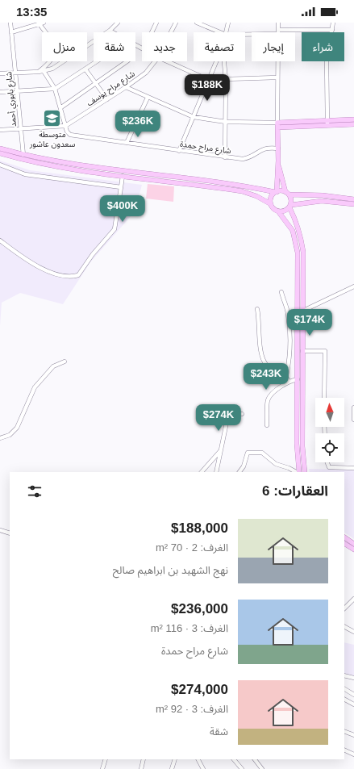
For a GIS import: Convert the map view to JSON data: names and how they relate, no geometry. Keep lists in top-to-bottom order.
{
  "streets": {
    "street": ["شارع مراح يوسف", "شارع بابوري أحمد", "شارع مراح حمدة"]
  },
  "crossings": [
    ["شارع مراح يوسف", "شارع مراح حمدة"]
  ],
  "places": {
    "school or university": ["متوسطة سعدون عاشور"]
  },
  "north": "top",
  "page": {
    "status": "13:35",
    "chip": [
      "شراء",
      "إيجار",
      "تصفية",
      "جديد",
      "شقة",
      "منزل"
    ],
    "price": [
      "$188K",
      "$236K",
      "$400K",
      "$174K",
      "$243K",
      "$274K"
    ],
    "heading": "العقارات: 6",
    "list": [
      {
        "name": "$188,000",
        "note": "الغرف: 2 · 70 m² · نهج الشهيد بن ابراهيم صالح"
      },
      {
        "name": "$236,000",
        "note": "الغرف: 3 · 116 m² · شارع مراح حمدة"
      },
      {
        "name": "$274,000",
        "note": "الغرف: 3 · 92 m² · شقة"
      }
    ]
  }
}
